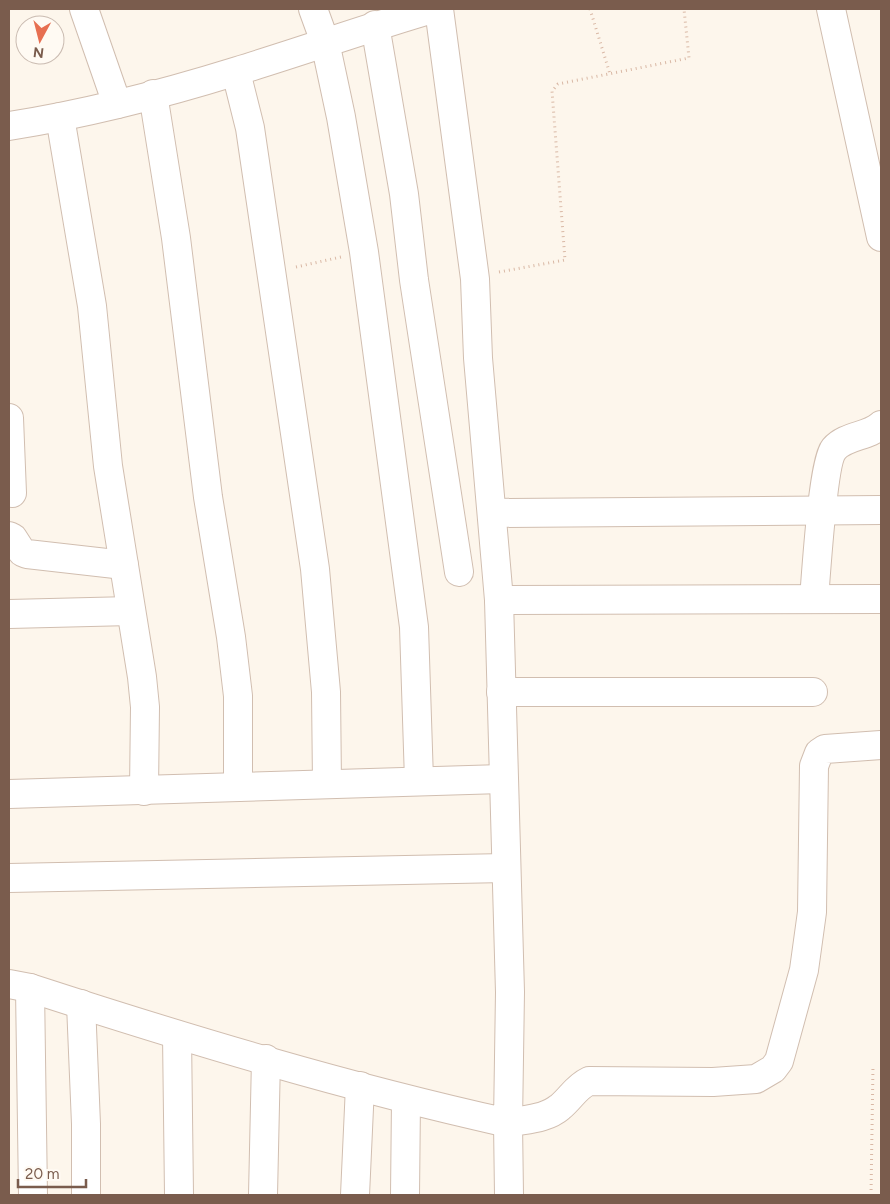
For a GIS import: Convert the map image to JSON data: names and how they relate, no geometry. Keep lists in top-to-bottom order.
{
  "scale_bar": "20 m",
  "north": "bottom"
}
